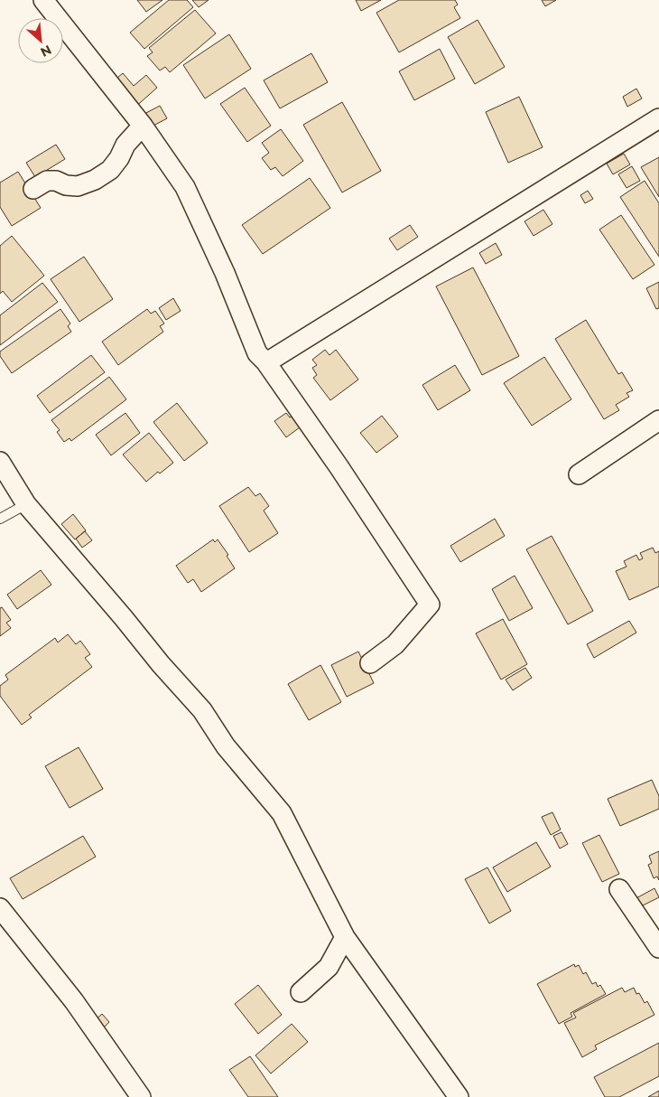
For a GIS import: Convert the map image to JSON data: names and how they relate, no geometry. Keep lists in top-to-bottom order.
{
  "north": "bottom right"
}
